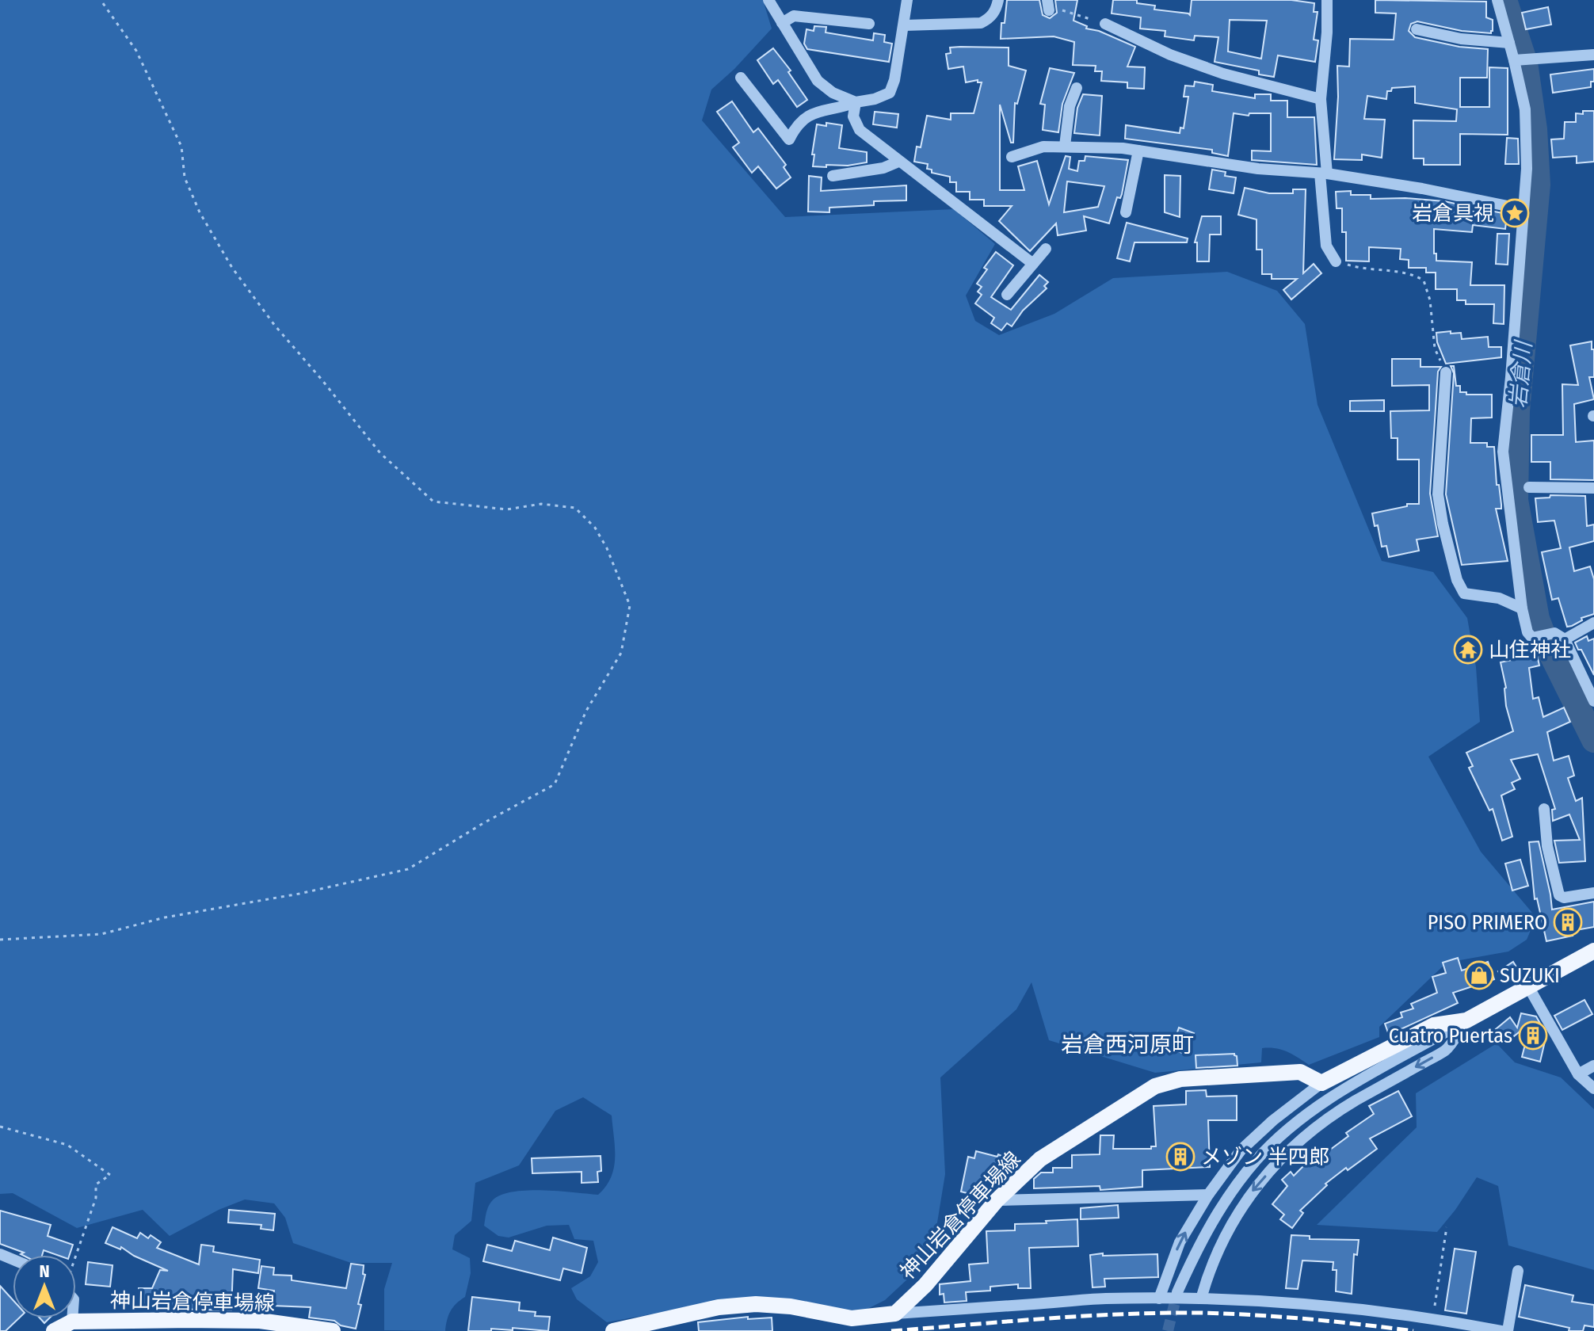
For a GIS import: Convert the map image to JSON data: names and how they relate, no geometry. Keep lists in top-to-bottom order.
{
  "streets": {
    "main road": ["神山岩倉停車場線"]
  },
  "districts": ["岩倉西河原町"],
  "water": ["岩倉川"],
  "places": {
    "place": ["岩倉具視"],
    "temple": ["山住神社"],
    "building": ["PISO PRIMERO", "Cuatro Puertas", "メゾン 半四郎"],
    "shop": ["SUZUKI"]
  },
  "north": "top"
}
